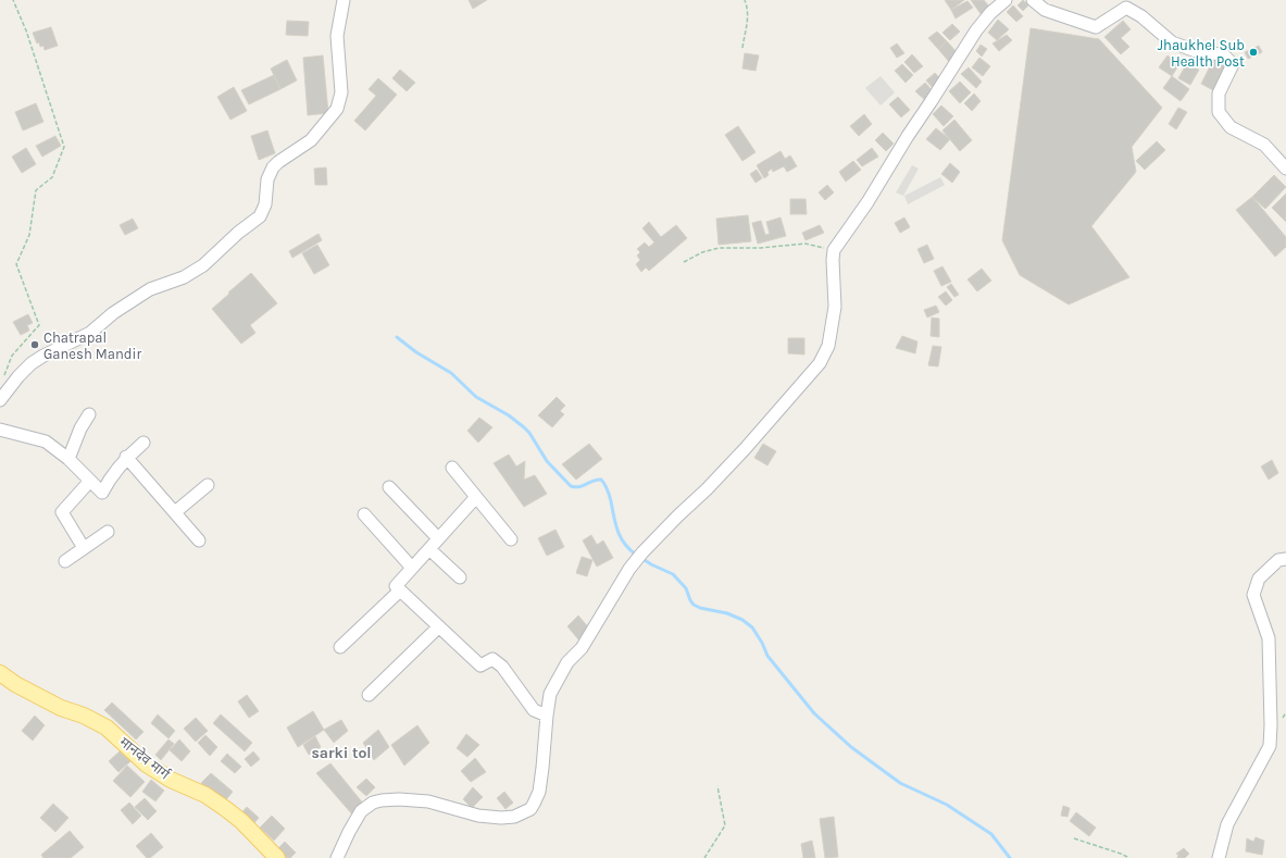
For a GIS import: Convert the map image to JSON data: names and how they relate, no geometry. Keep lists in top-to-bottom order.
{
  "streets": {
    "main road": ["मानदेव मार्ग"]
  },
  "districts": ["sarki tol"],
  "places": ["Jhaukhel Sub Health Post", "Chatrapal Ganesh Mandir"]
}
